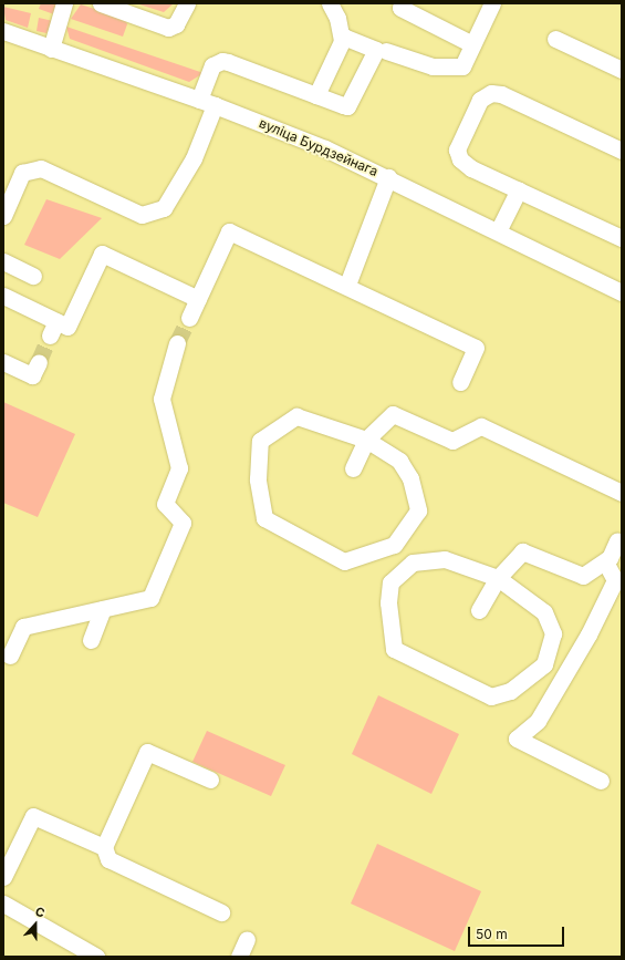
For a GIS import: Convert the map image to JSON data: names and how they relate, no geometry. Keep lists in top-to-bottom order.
{
  "streets": {
    "street": ["вуліца Бурдзейнага"]
  },
  "scale_bar": "50 m",
  "north": "top"
}
